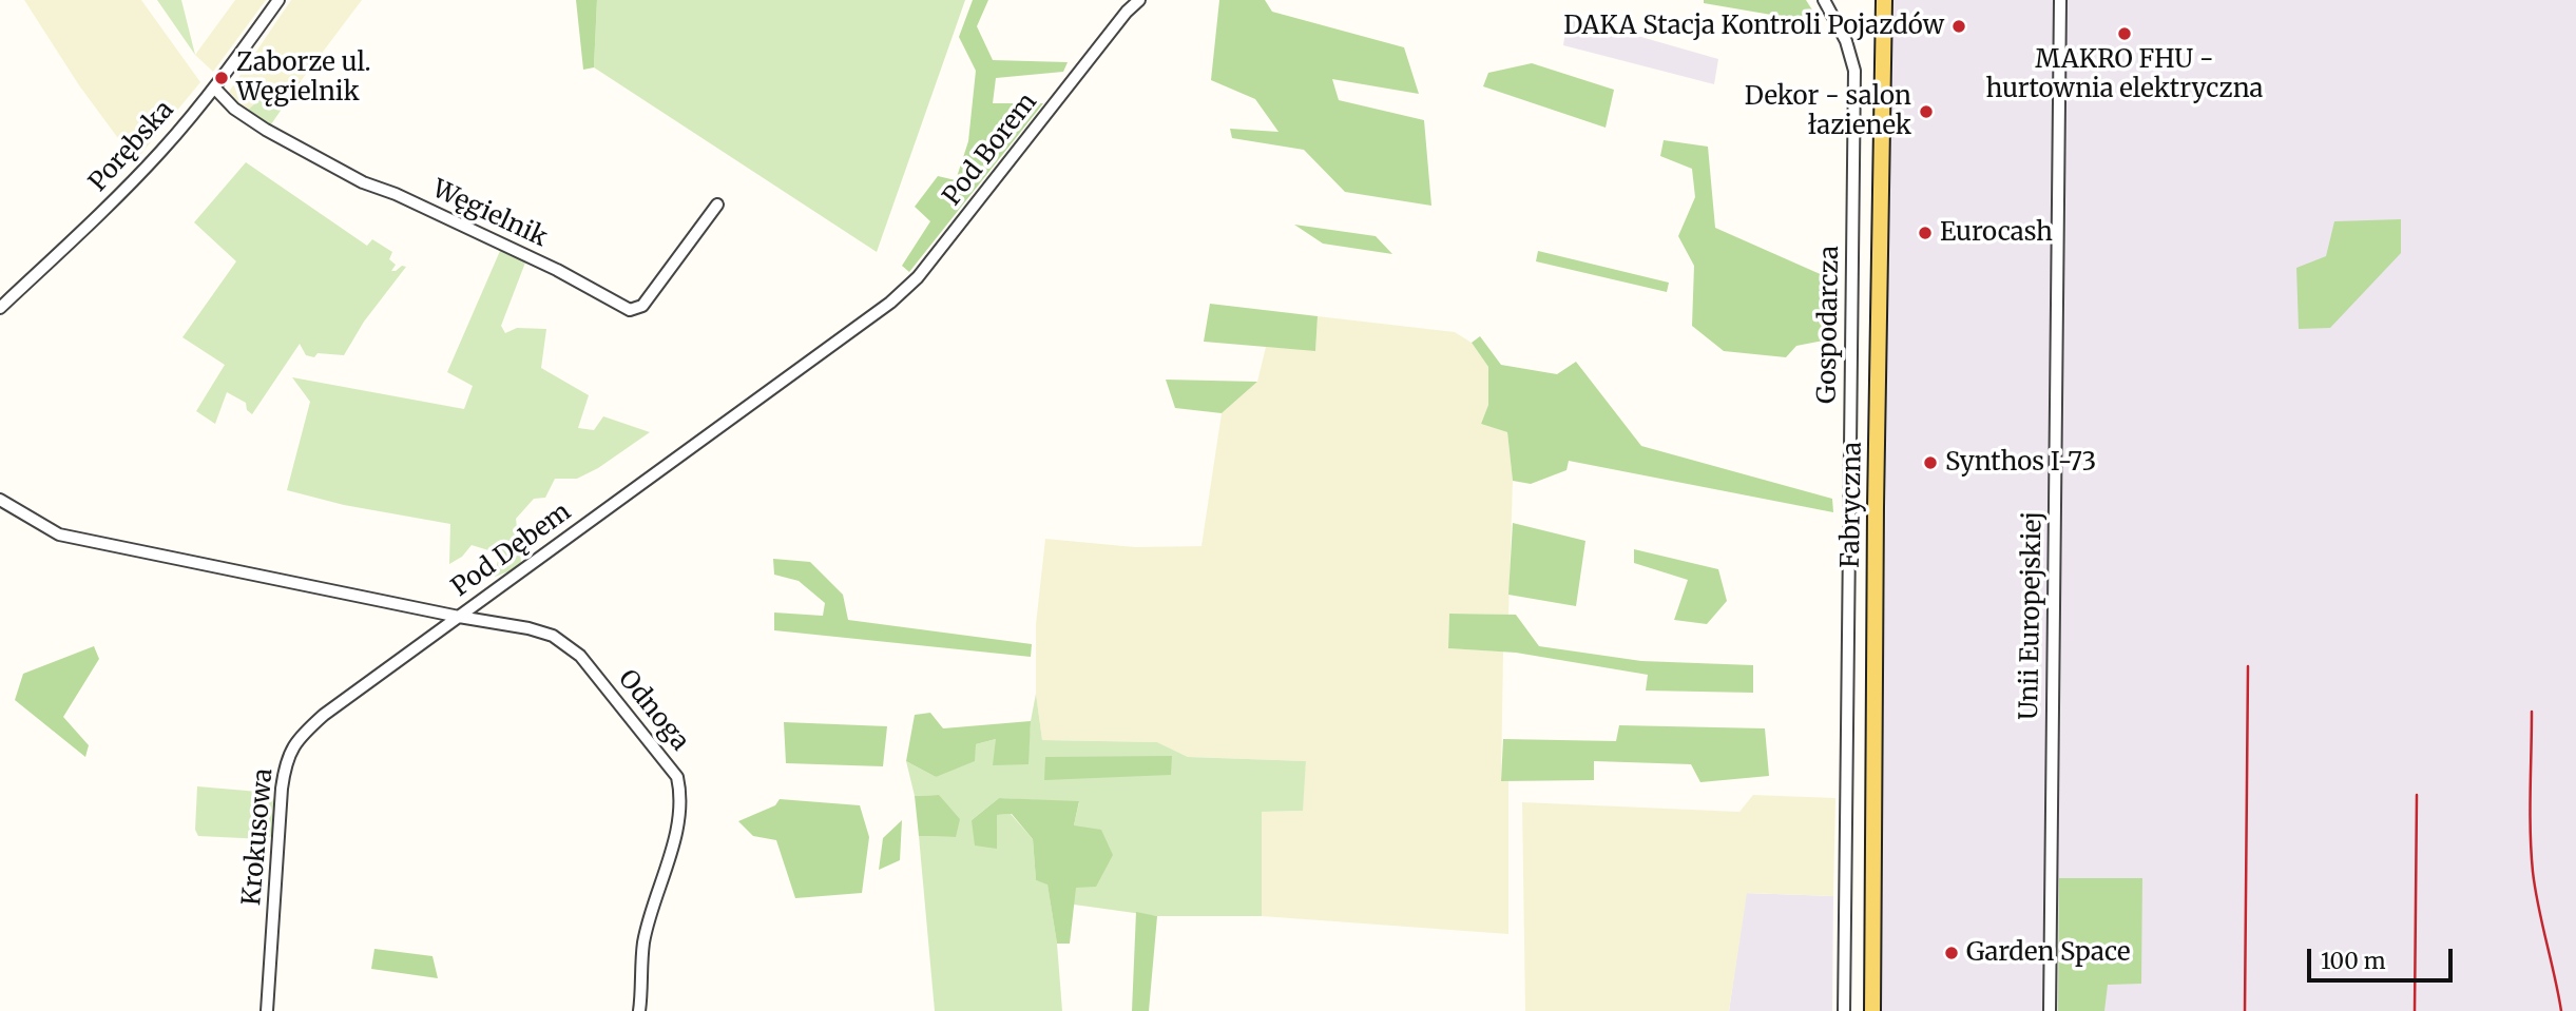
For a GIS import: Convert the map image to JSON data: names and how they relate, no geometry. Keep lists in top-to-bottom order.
{
  "streets": {
    "main road": ["Fabryczna"],
    "street": [
      "Porębska",
      "Pod Borem",
      "Węgielnik",
      "Gospodarcza",
      "Pod Dębem",
      "Unii Europejskiej",
      "Odnoga",
      "Krokusowa"
    ]
  },
  "crossings": [
    ["Porębska", "Węgielnik"],
    ["Pod Borem", "Pod Dębem"],
    ["Pod Dębem", "Odnoga"],
    ["Pod Dębem", "Krokusowa"],
    ["Odnoga", "Krokusowa"]
  ],
  "places": [
    "DAKA Stacja Kontroli Pojazdów",
    "MAKRO FHU - hurtownia elektryczna",
    "Zaborze ul. Węgielnik",
    "Dekor - salon łazienek",
    "Eurocash",
    "Synthos I-73",
    "Garden Space"
  ],
  "scale_bar": "100 m"
}
